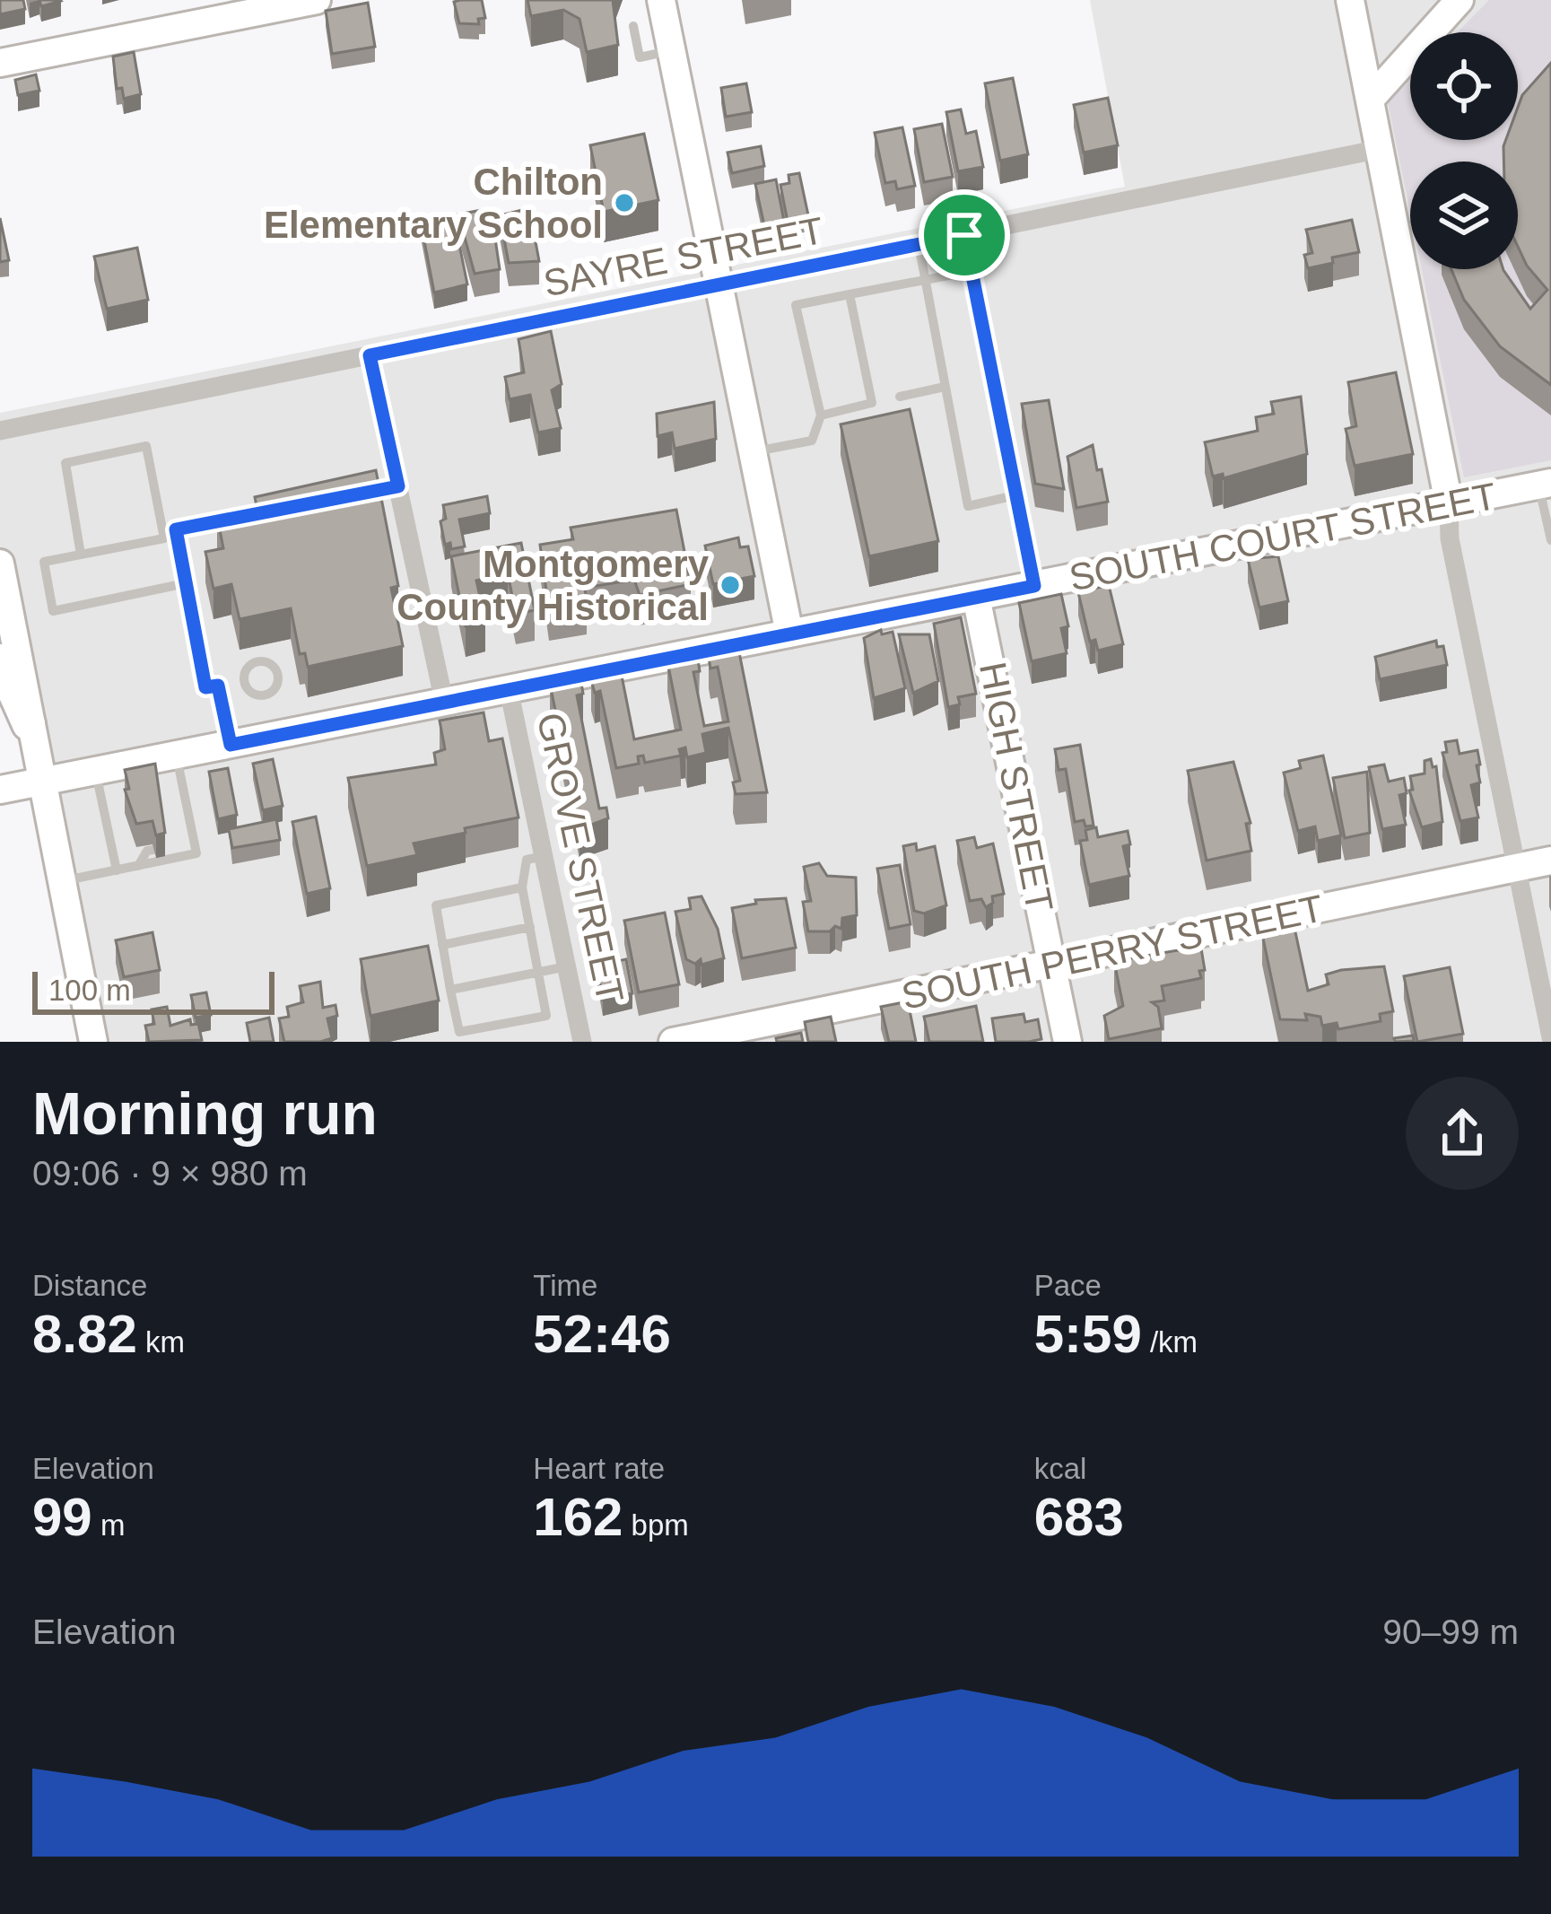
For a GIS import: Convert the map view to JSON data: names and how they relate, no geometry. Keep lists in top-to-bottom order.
{
  "streets": {
    "main road": ["SOUTH COURT STREET", "HIGH STREET", "SOUTH PERRY STREET"],
    "street": ["SAYRE STREET", "GROVE STREET"]
  },
  "crossings": [
    ["SOUTH COURT STREET", "HIGH STREET"],
    ["SOUTH COURT STREET", "GROVE STREET"],
    ["HIGH STREET", "SOUTH PERRY STREET"]
  ],
  "places": ["Chilton Elementary School", "Montgomery County Historical"],
  "scale_bar": "100 m",
  "page": {
    "scale": "100 m",
    "heading": ["Morning run", "09:06 · 9 × 980 m"],
    "stats": [
      ["Distance", "8.82 km"],
      ["Time", "52:46"],
      ["Pace", "5:59 /km"],
      ["Elevation", "99 m"],
      ["Heart rate", "162 bpm"],
      ["kcal", "683"]
    ],
    "chart": ["Elevation", "90–99 m"]
  }
}
